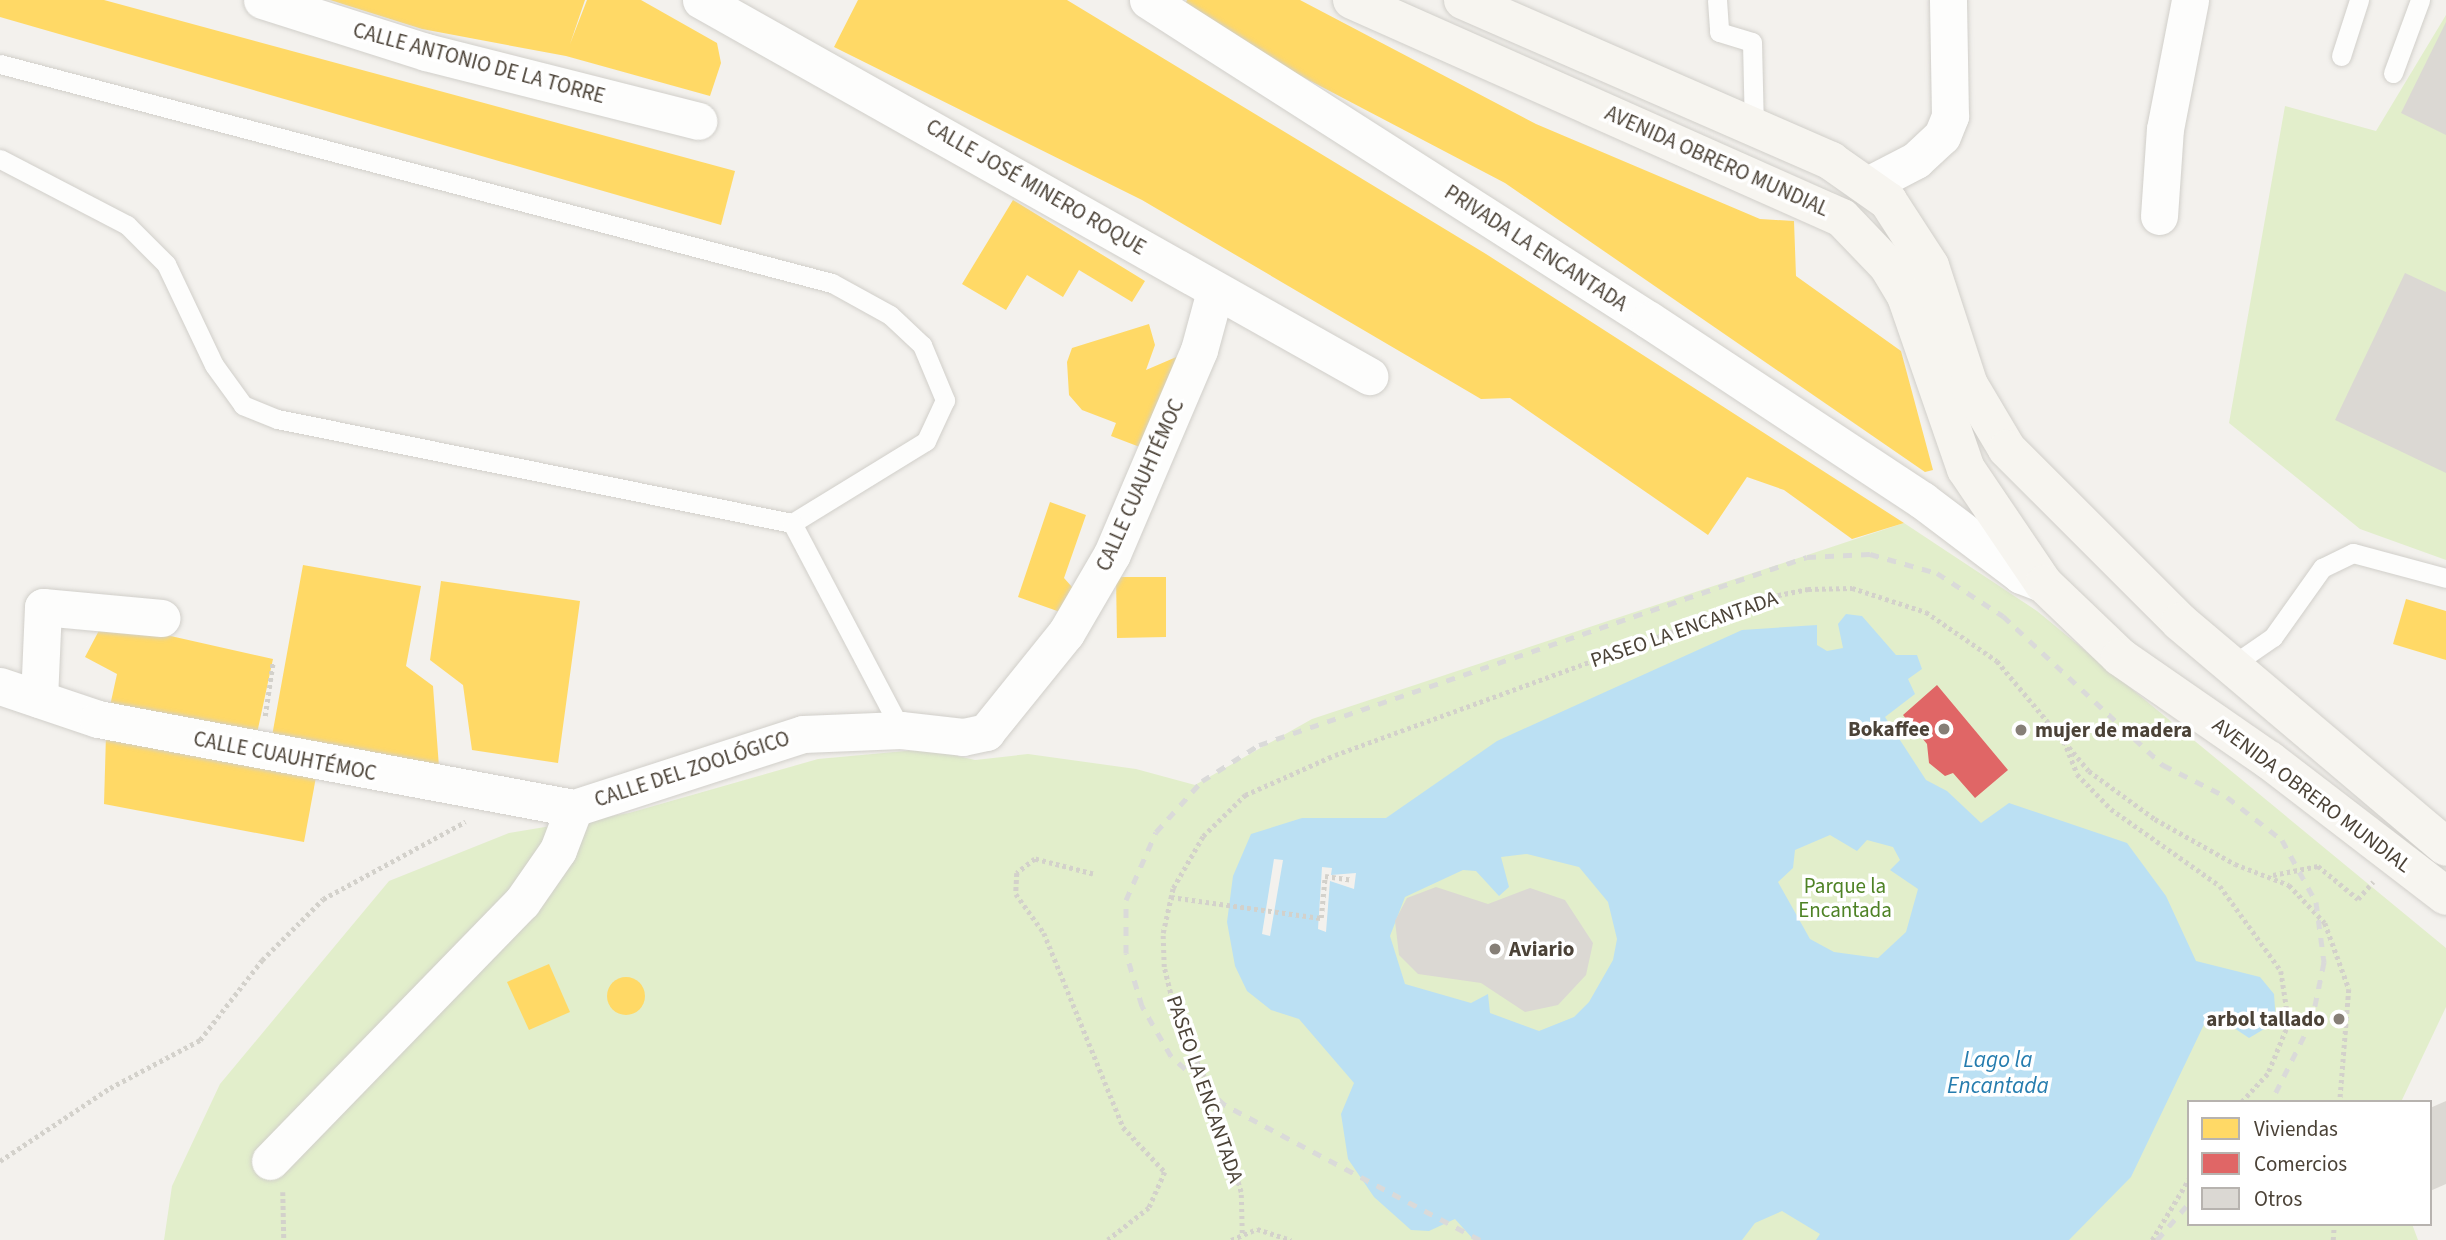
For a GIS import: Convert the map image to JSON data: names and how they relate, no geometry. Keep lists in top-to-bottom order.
{
  "streets": {
    "main road": ["AVENIDA OBRERO MUNDIAL"],
    "street": [
      "CALLE ANTONIO DE LA TORRE",
      "CALLE JOSÉ MINERO ROQUE",
      "PRIVADA LA ENCANTADA",
      "CALLE CUAUHTÉMOC",
      "CALLE DEL ZOOLÓGICO"
    ],
    "path": ["PASEO LA ENCANTADA"]
  },
  "crossings": [
    ["AVENIDA OBRERO MUNDIAL", "PRIVADA LA ENCANTADA"],
    ["CALLE JOSÉ MINERO ROQUE", "CALLE CUAUHTÉMOC"],
    ["CALLE CUAUHTÉMOC", "CALLE DEL ZOOLÓGICO"]
  ],
  "water": ["Lago la Encantada"],
  "parks": ["Parque la Encantada"],
  "places": [
    "Bokaffee",
    "mujer de madera",
    "Aviario",
    "arbol tallado"
  ],
  "legend": ["Viviendas", "Comercios", "Otros"]
}
